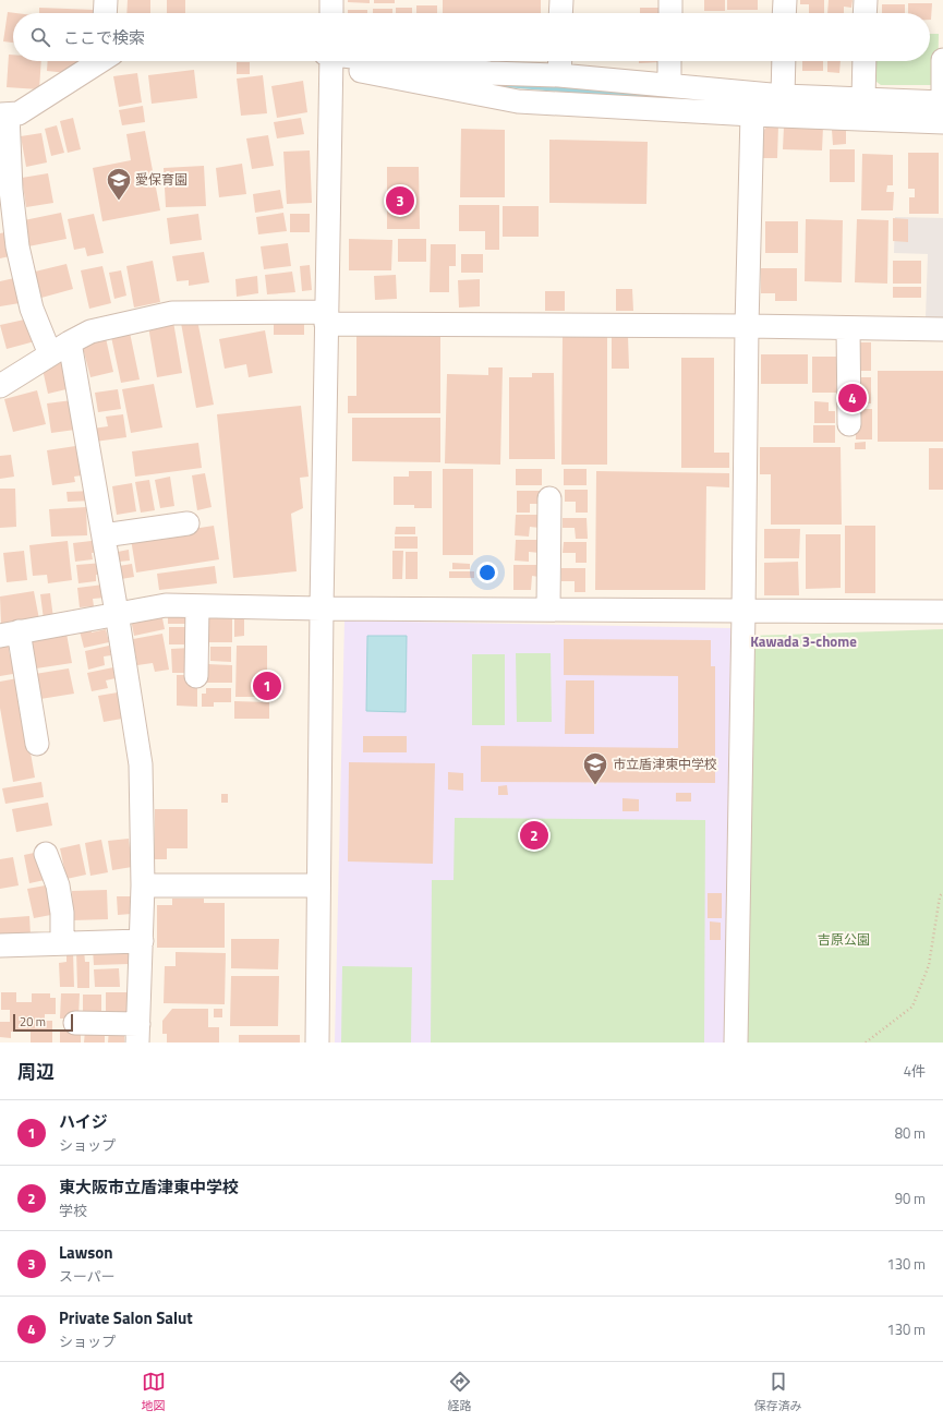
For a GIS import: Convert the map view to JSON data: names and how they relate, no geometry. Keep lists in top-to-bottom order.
{
  "districts": ["Kawada 3-chome"],
  "parks": ["吉原公園"],
  "places": {
    "school or university": ["愛保育園", "市立盾津東中学校"]
  },
  "scale_bar": "20 m",
  "page": {
    "search": "ここで検索",
    "pins": [
      "3",
      "4",
      "1",
      "2"
    ],
    "scale": "20 m",
    "heading": ["周辺", "4件"],
    "list": [
      {
        "mark": "1",
        "name": "ハイジ",
        "note": "ショップ",
        "value": "80 m"
      },
      {
        "mark": "2",
        "name": "東大阪市立盾津東中学校",
        "note": "学校",
        "value": "90 m"
      },
      {
        "mark": "3",
        "name": "Lawson",
        "note": "スーパー",
        "value": "130 m"
      },
      {
        "mark": "4",
        "name": "Private Salon Salut",
        "note": "ショップ",
        "value": "130 m"
      }
    ],
    "nav": ["地図", "経路", "保存済み"]
  }
}
